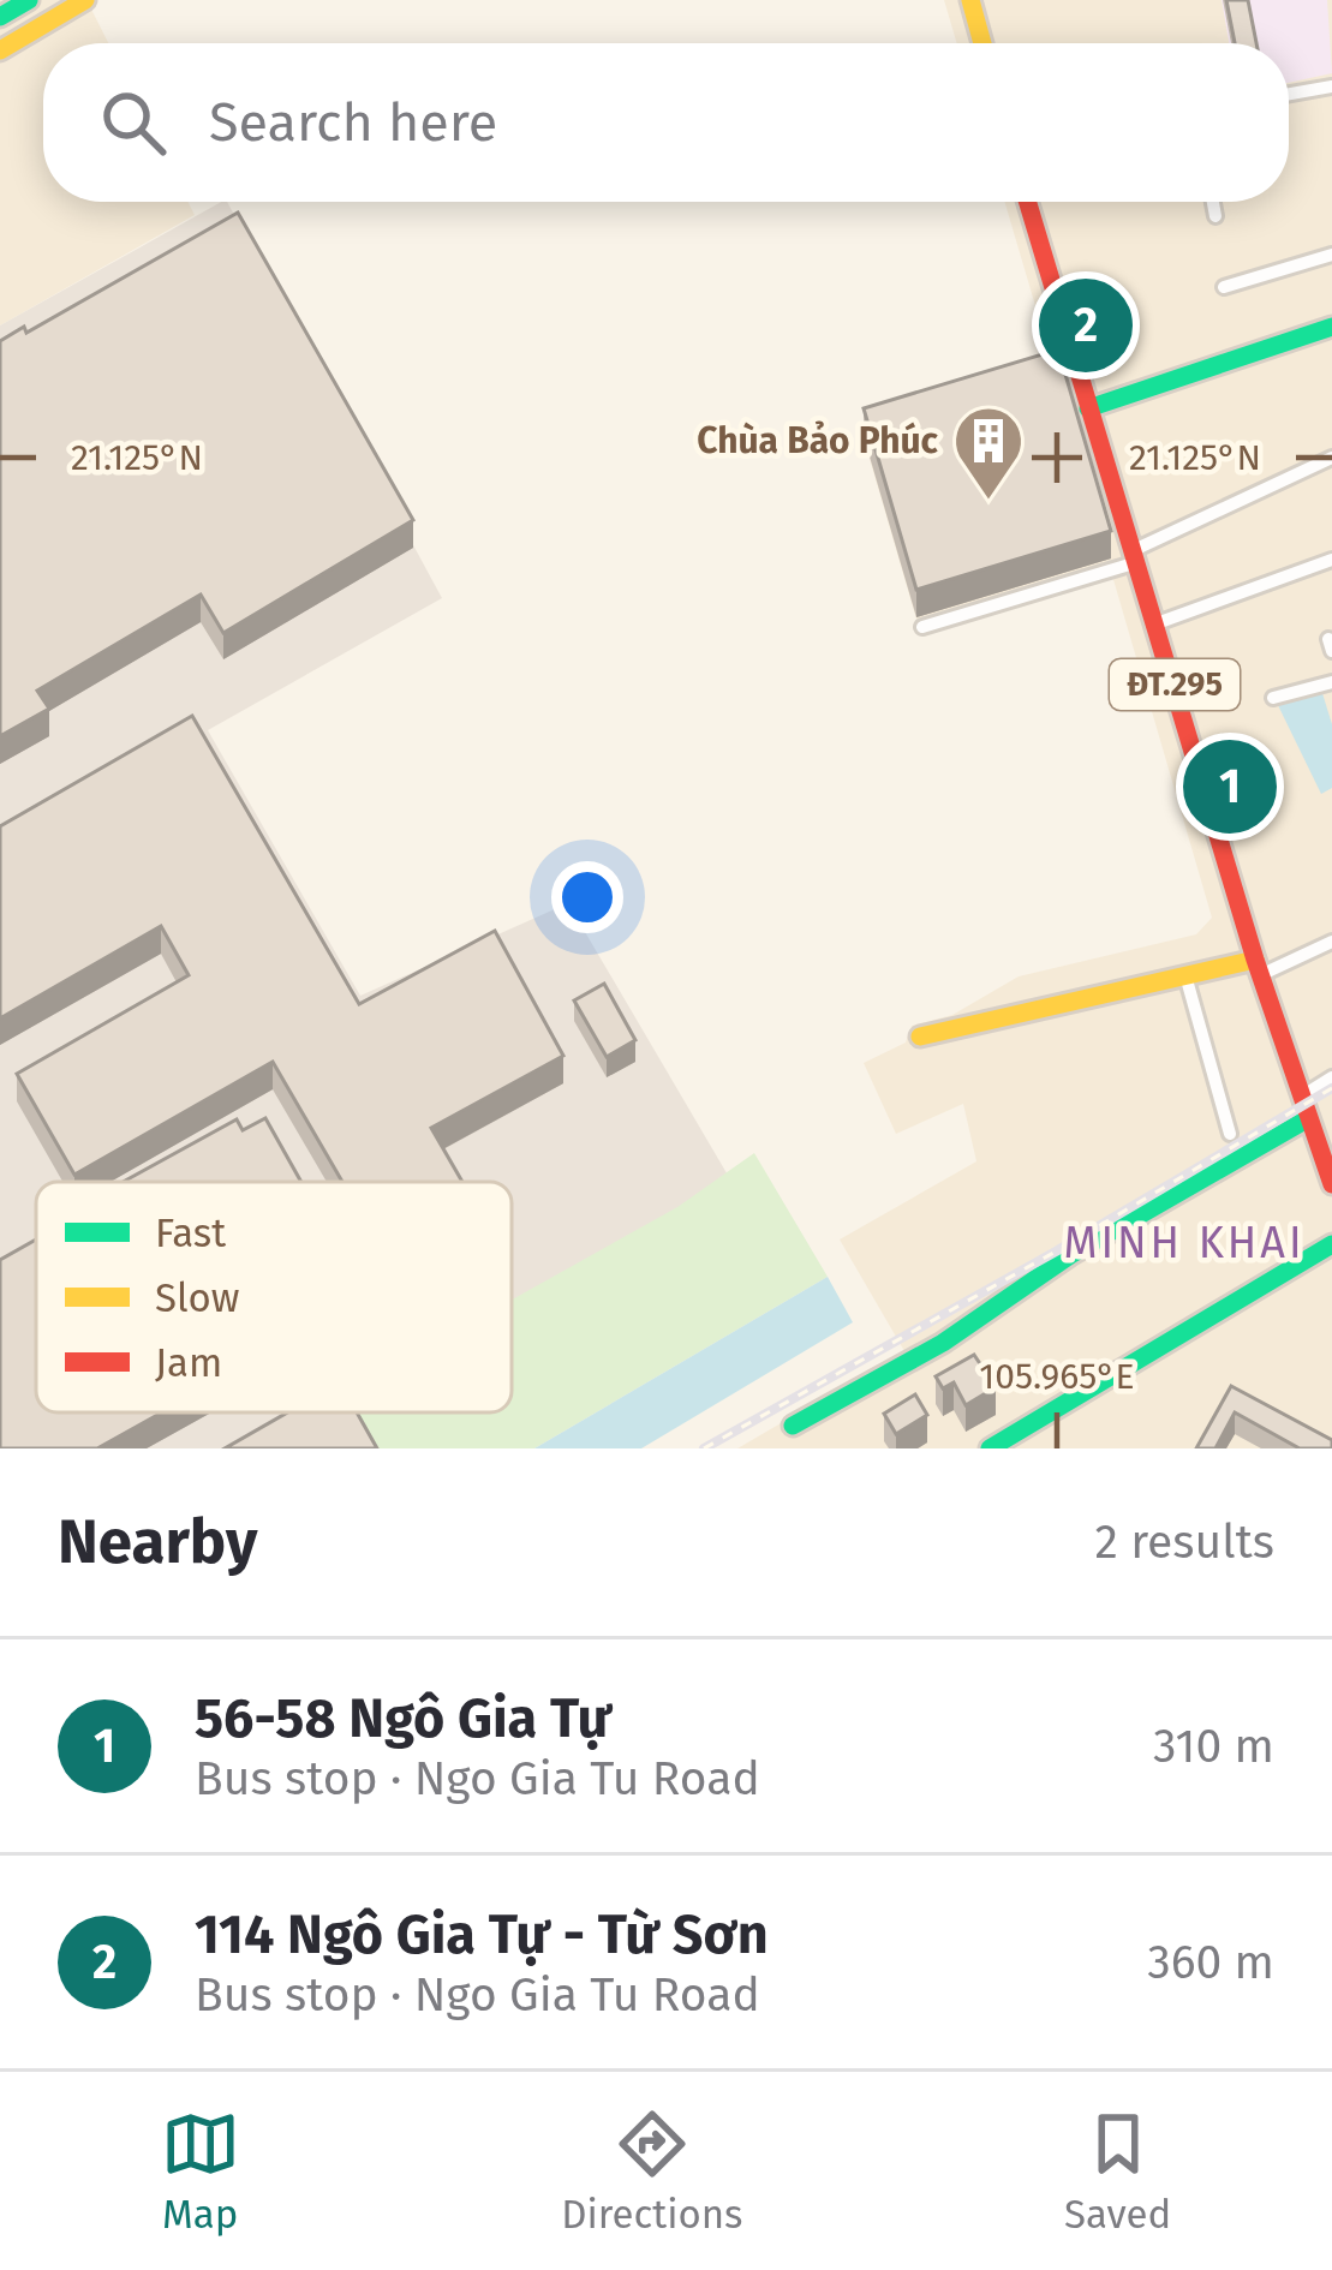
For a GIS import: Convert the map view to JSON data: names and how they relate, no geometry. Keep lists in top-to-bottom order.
{
  "streets": {
    "main road": ["ĐT.295"]
  },
  "districts": ["MINH KHAI"],
  "places": {
    "building": ["Chùa Bảo Phúc"]
  },
  "legend": ["Fast", "Slow", "Jam"],
  "page": {
    "search": "Search here",
    "pins": ["2", "1"],
    "heading": ["Nearby", "2 results"],
    "list": [
      {
        "mark": "1",
        "name": "56-58 Ngô Gia Tự",
        "note": "Bus stop · Ngo Gia Tu Road",
        "value": "310 m"
      },
      {
        "mark": "2",
        "name": "114 Ngô Gia Tự - Từ Sơn",
        "note": "Bus stop · Ngo Gia Tu Road",
        "value": "360 m"
      }
    ],
    "nav": ["Map", "Directions", "Saved"]
  },
  "coordinates": ["21.125°N", "105.965°E"]
}
